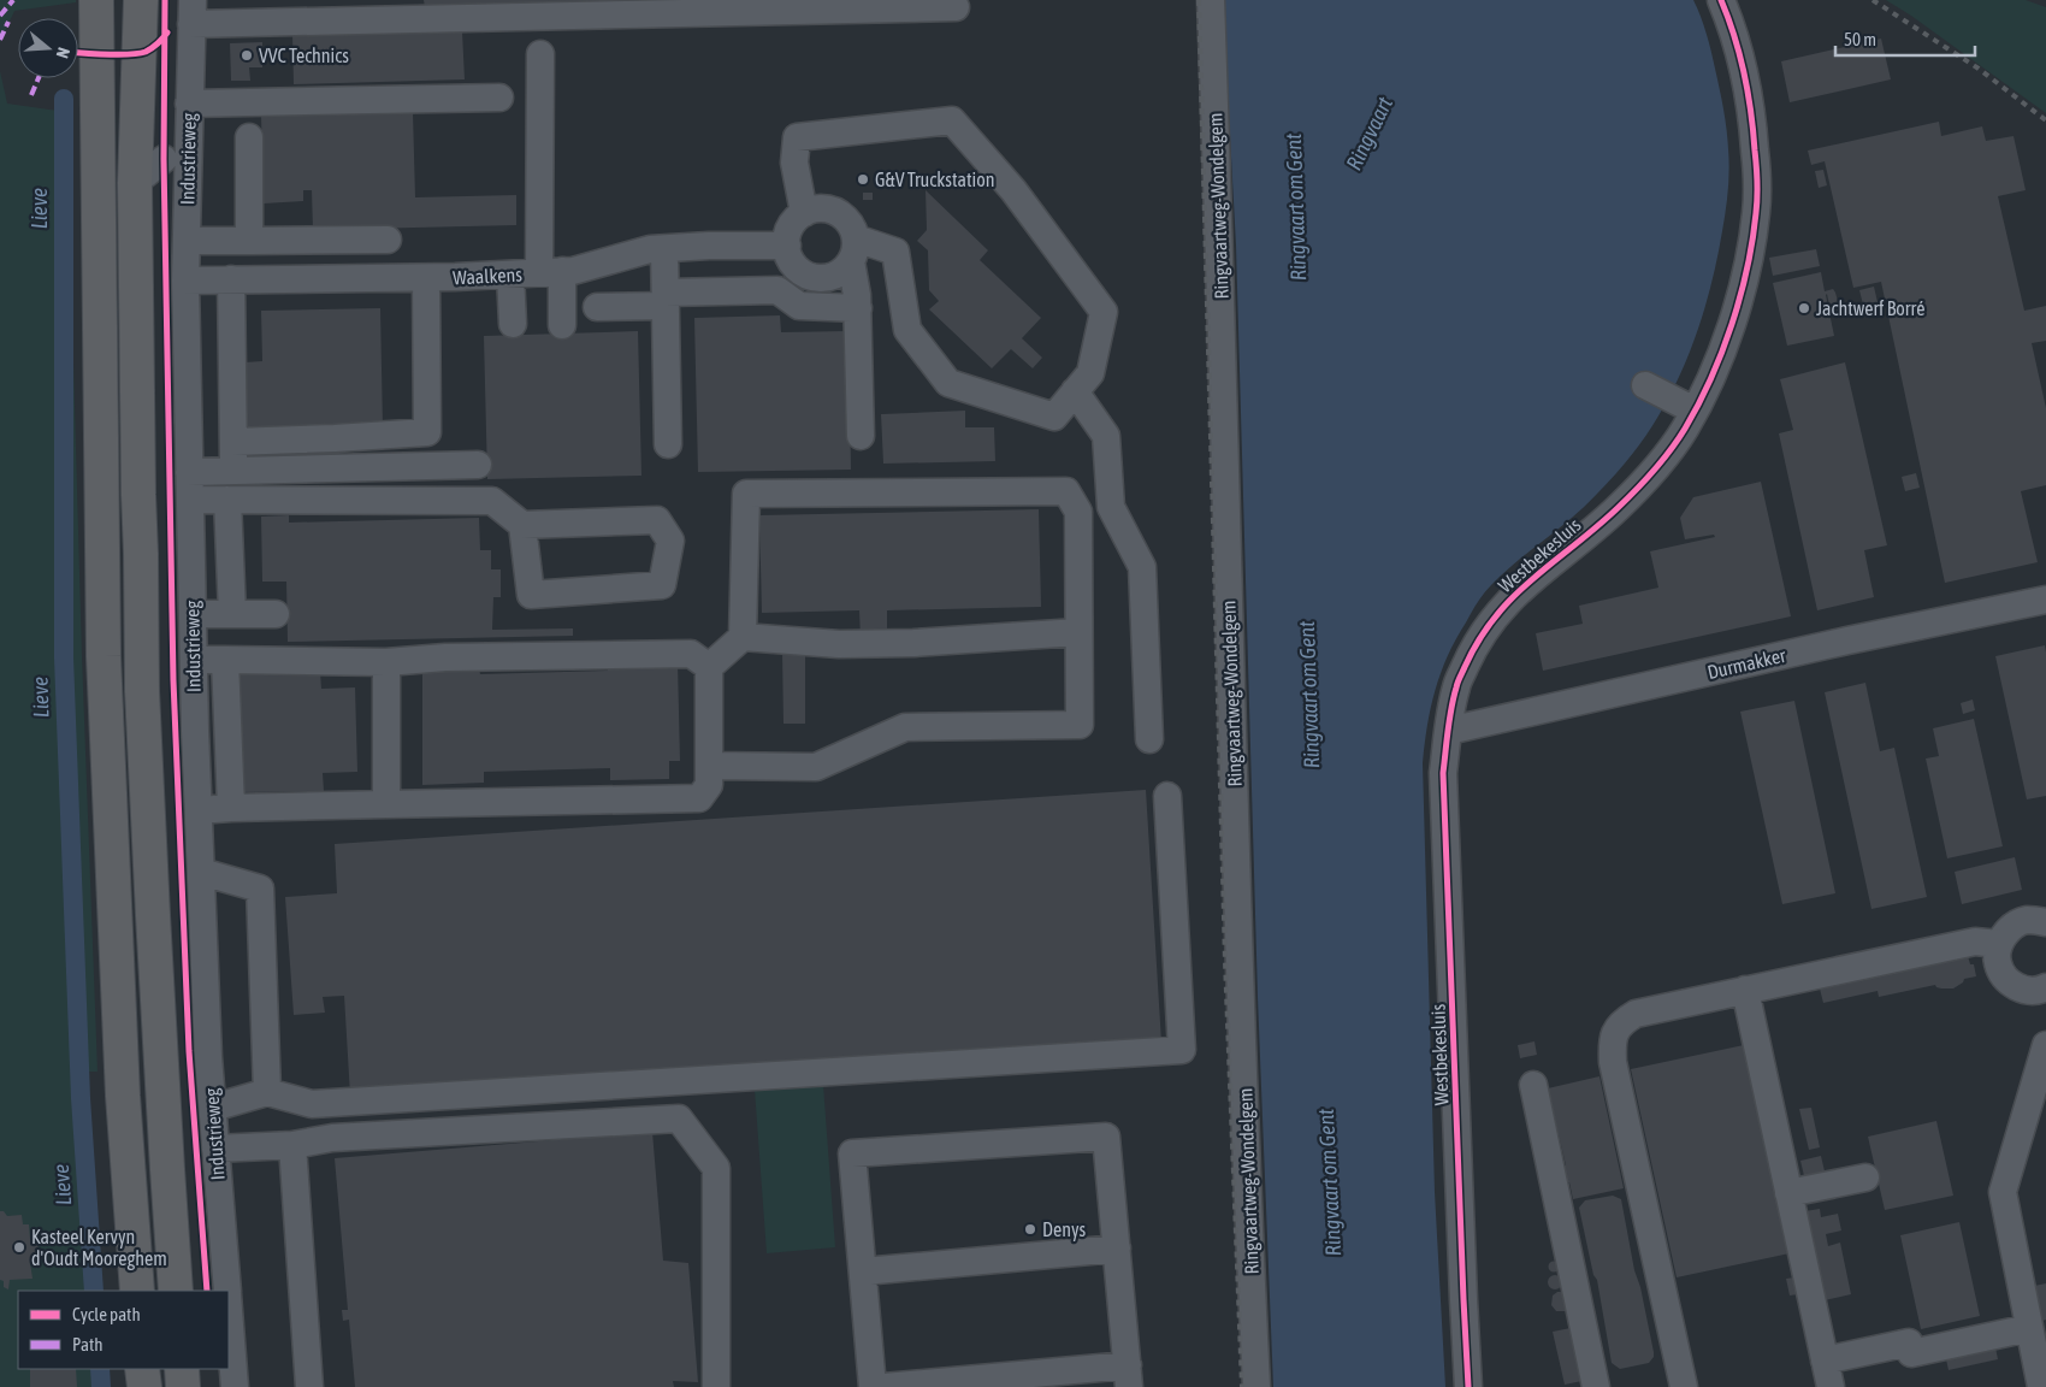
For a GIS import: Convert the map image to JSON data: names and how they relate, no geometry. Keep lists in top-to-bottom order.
{
  "streets": {
    "street": [
      "Industrieweg",
      "Ringvaartweg-Wondelgem",
      "Waalkens",
      "Westbekesluis",
      "Durmakker"
    ]
  },
  "crossings": [
    ["Industrieweg", "Waalkens"],
    ["Westbekesluis", "Durmakker"]
  ],
  "water": ["Ringvaart", "Ringvaart om Gent", "Lieve"],
  "places": [
    "VVC Technics",
    "G&V Truckstation",
    "Jachtwerf Borré",
    "Denys",
    "Kasteel Kervyn d'Oudt Mooreghem"
  ],
  "legend": ["Cycle path", "Path"],
  "scale_bar": "50 m",
  "north": "right"
}
